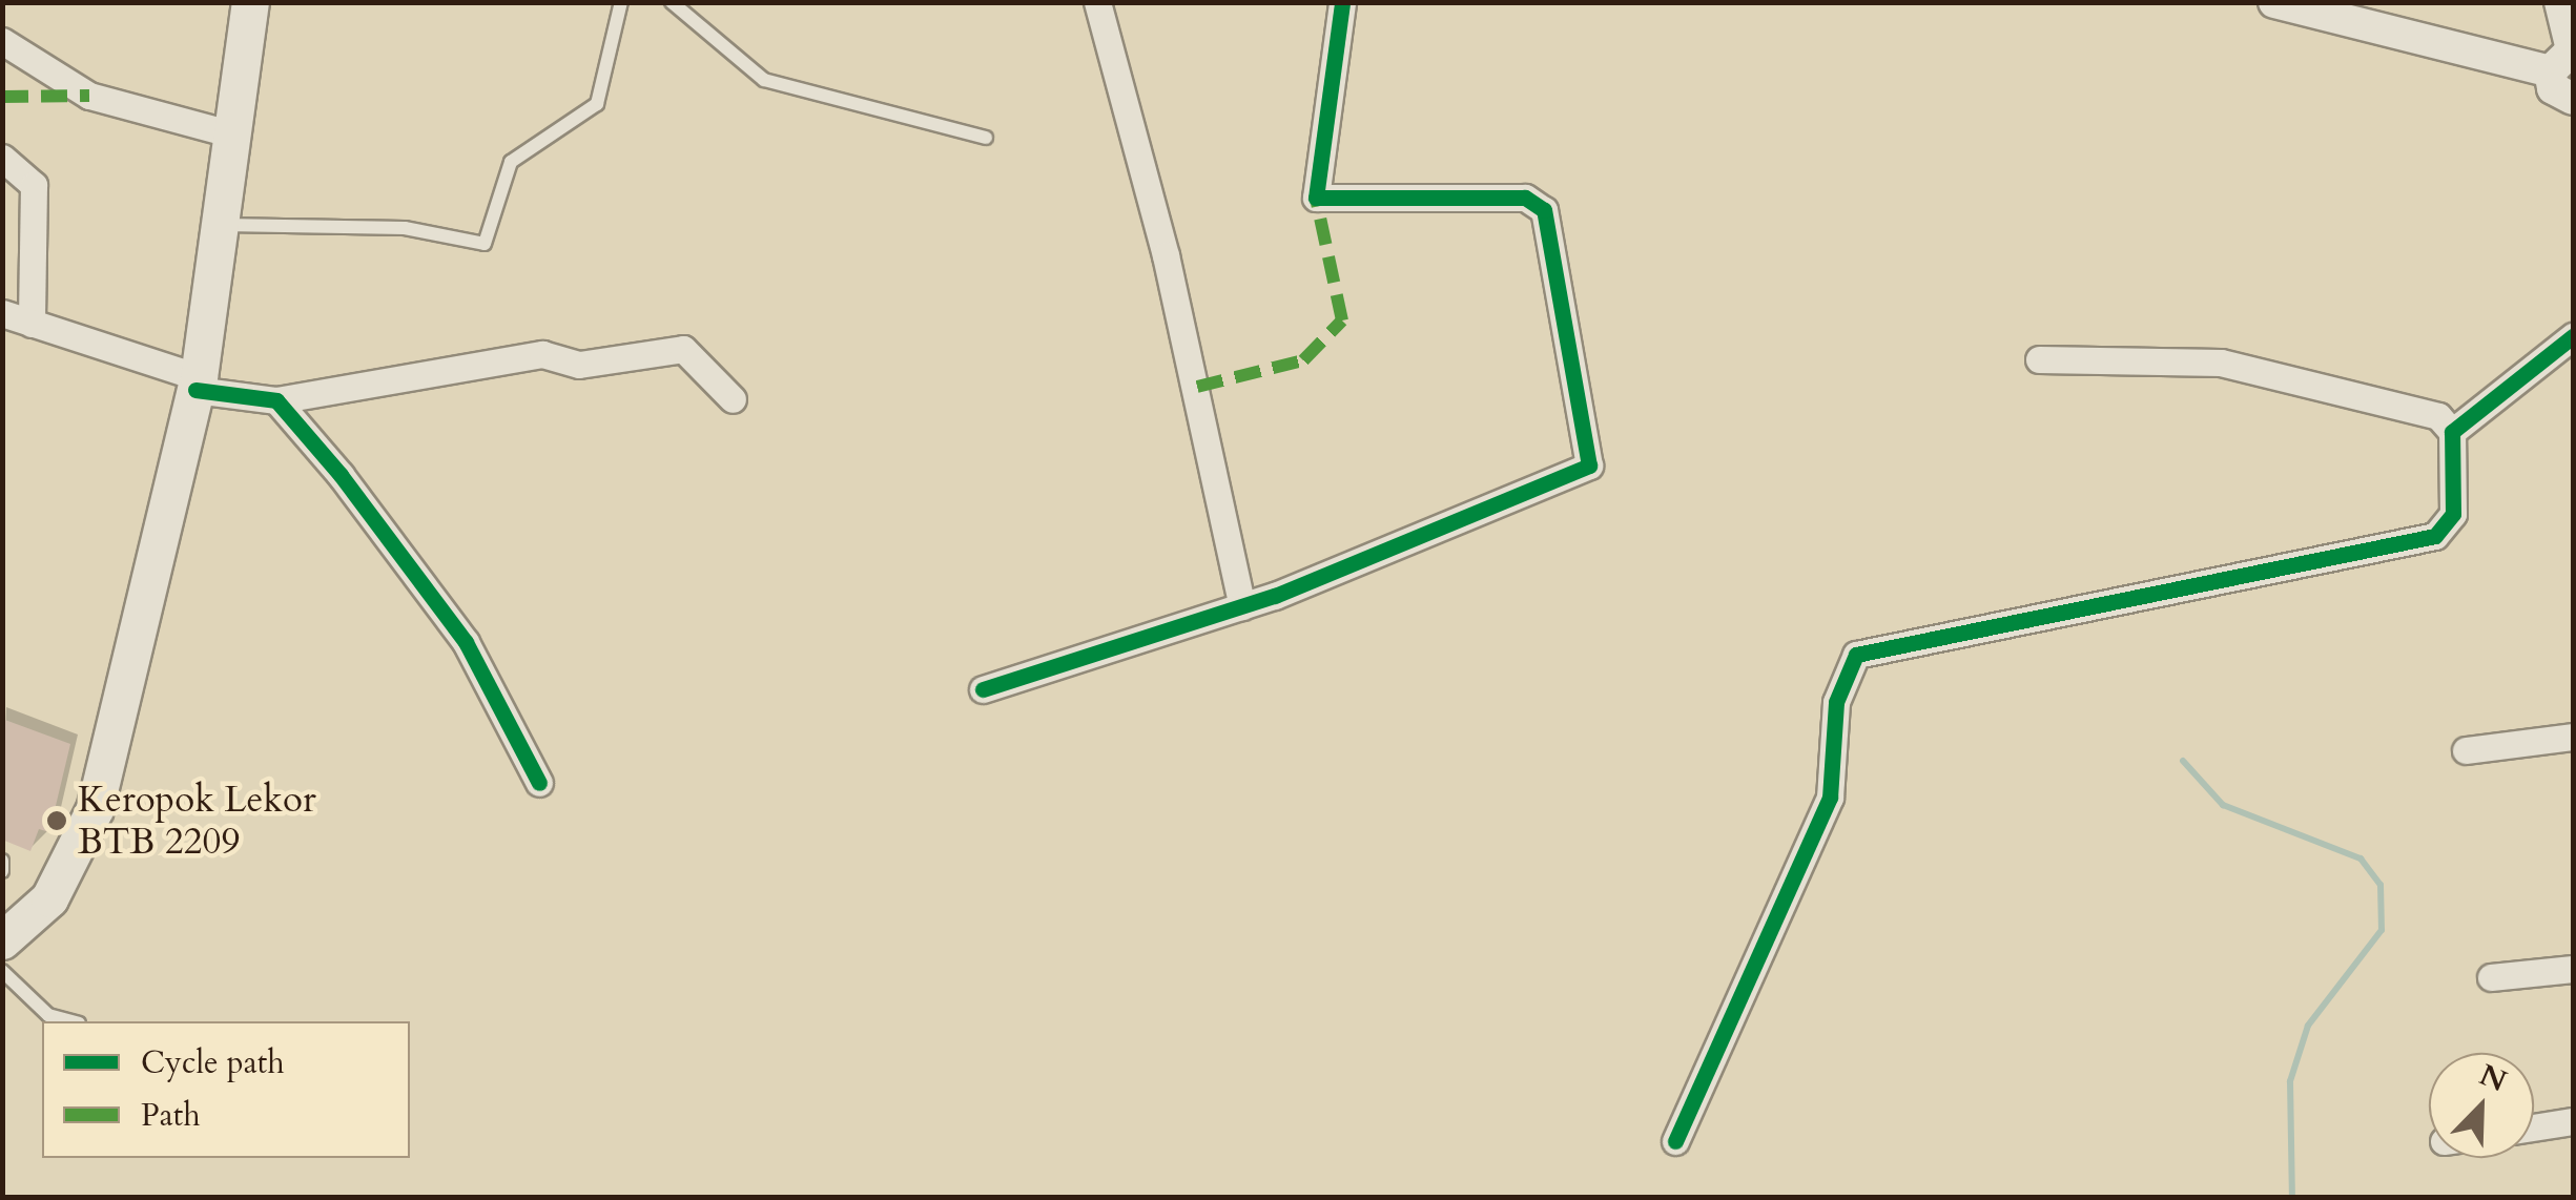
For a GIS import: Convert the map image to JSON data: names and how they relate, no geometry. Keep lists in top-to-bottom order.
{
  "places": ["Keropok Lekor BTB 2209"],
  "legend": ["Cycle path", "Path"],
  "north": "top right"
}
